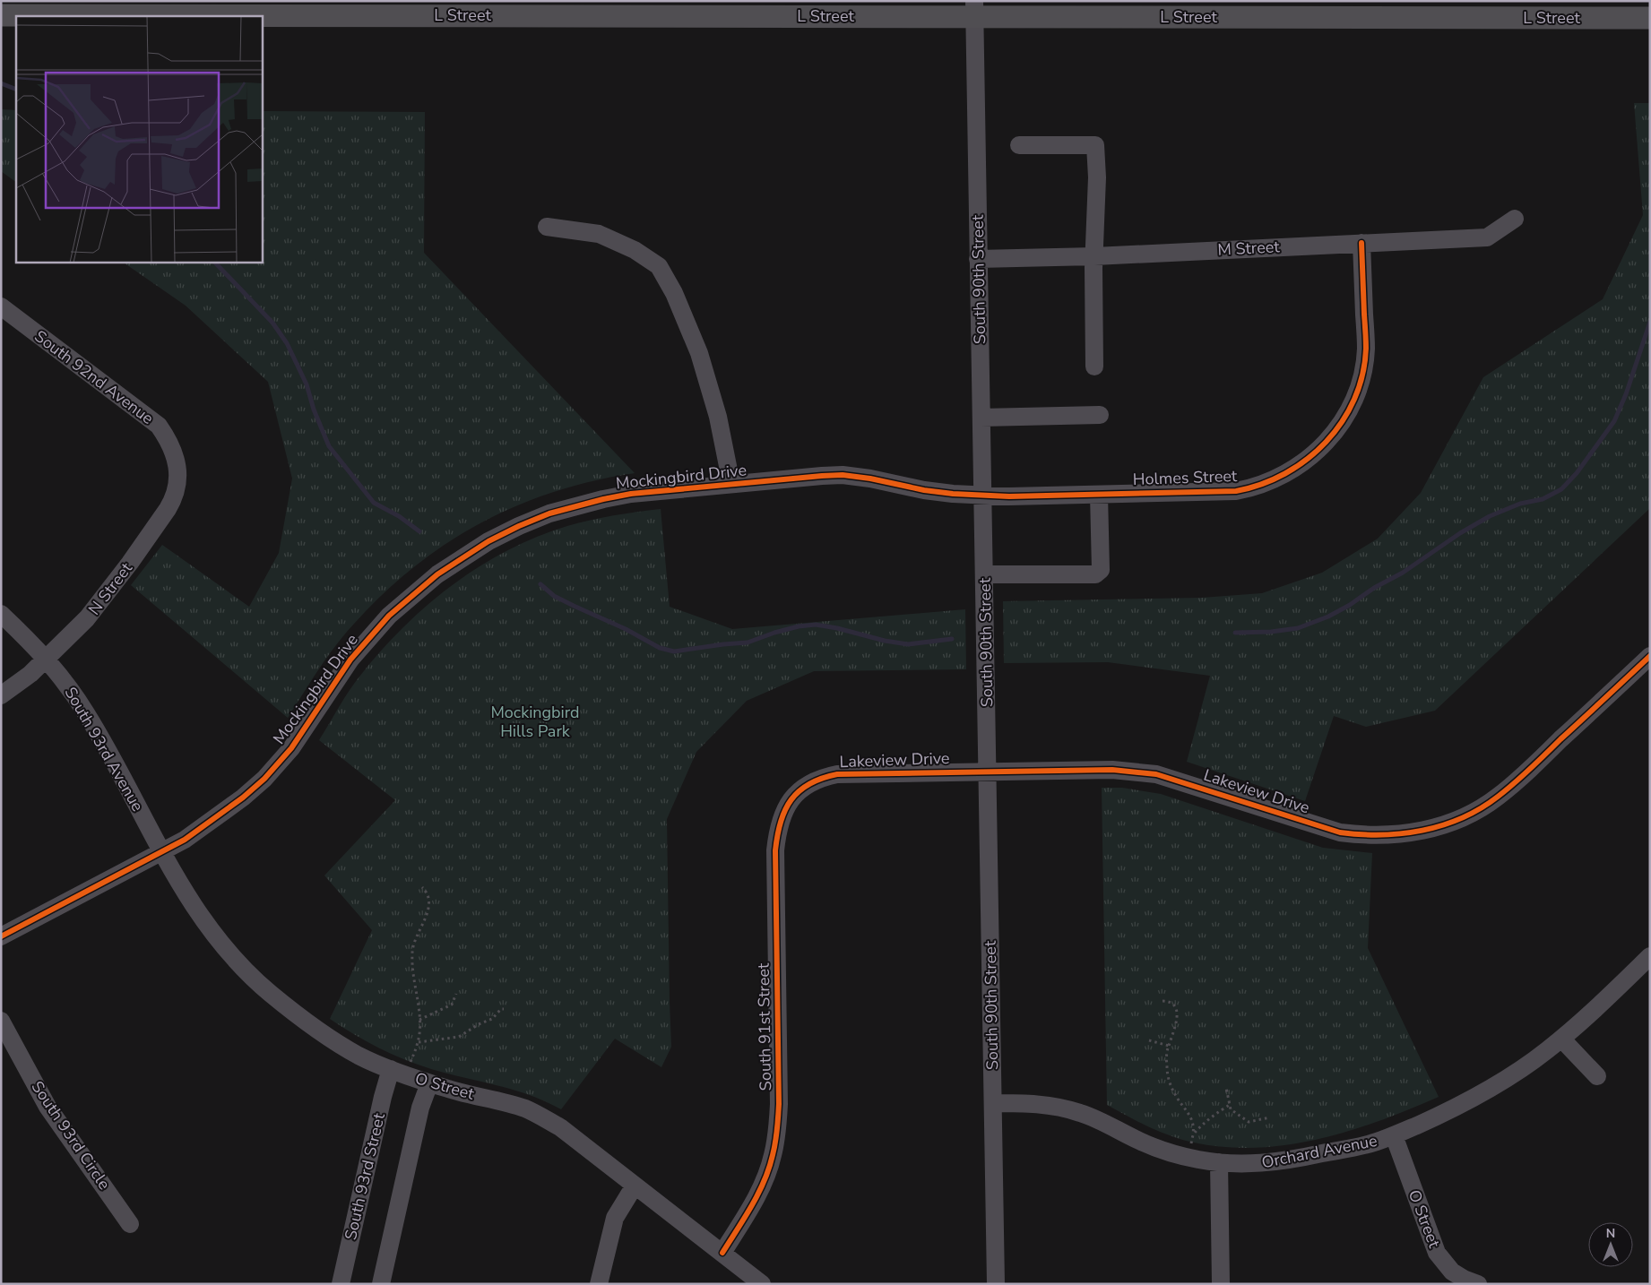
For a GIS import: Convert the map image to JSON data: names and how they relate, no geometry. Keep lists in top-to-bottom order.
{
  "streets": {
    "main road": ["L Street"],
    "street": [
      "M Street",
      "South 90th Street",
      "South 92nd Avenue",
      "Mockingbird Drive",
      "Holmes Street",
      "N Street",
      "South 93rd Avenue",
      "Lakeview Drive",
      "South 91st Street",
      "O Street",
      "South 93rd Circle",
      "Orchard Avenue",
      "South 93rd Street"
    ]
  },
  "crossings": [
    ["L Street", "South 90th Street"],
    ["M Street", "South 90th Street"],
    ["M Street", "Holmes Street"],
    ["South 90th Street", "Mockingbird Drive"],
    ["South 90th Street", "Holmes Street"],
    ["South 90th Street", "Lakeview Drive"],
    ["South 90th Street", "Orchard Avenue"],
    ["South 92nd Avenue", "N Street"],
    ["Mockingbird Drive", "Holmes Street"],
    ["Mockingbird Drive", "South 93rd Avenue"],
    ["Mockingbird Drive", "O Street"],
    ["N Street", "South 93rd Avenue"],
    ["South 93rd Avenue", "O Street"],
    ["Lakeview Drive", "South 91st Street"],
    ["South 91st Street", "O Street"],
    ["O Street", "Orchard Avenue"],
    ["O Street", "South 93rd Street"]
  ],
  "parks": ["Mockingbird Hills Park"],
  "north": "top"
}
